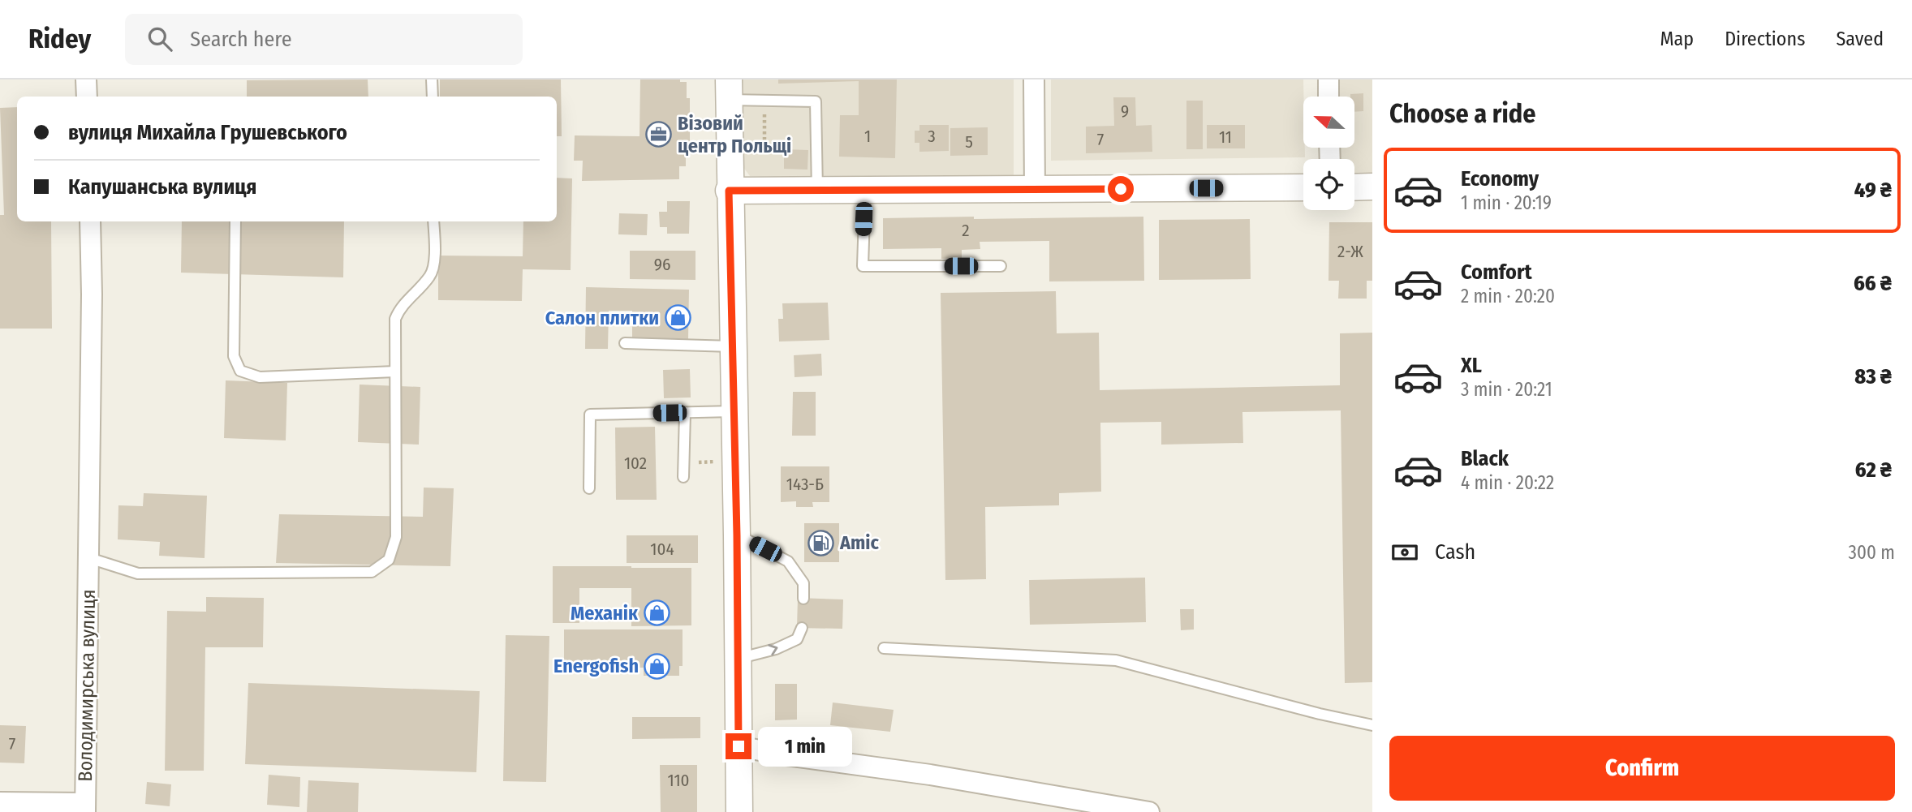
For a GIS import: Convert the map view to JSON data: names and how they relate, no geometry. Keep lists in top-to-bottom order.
{
  "streets": {
    "street": ["Володимирська вулиця"]
  },
  "places": {
    "office": ["Візовий центр Польщі"],
    "shop": ["Салон плитки", "Механік", "Energofish"],
    "fuel station": ["Amic"]
  },
  "house_numbers": [
    "9",
    "1",
    "3",
    "11",
    "7",
    "5",
    "2",
    "2-Ж",
    "96",
    "102",
    "143-Б",
    "104",
    "7",
    "110"
  ],
  "north": "left",
  "page": {
    "header": "Ridey",
    "search": "Search here",
    "nav": ["Map", "Directions", "Saved"],
    "heading": "Choose a ride",
    "banner": ["вулиця Михайла Грушевського", "Капушанська вулиця"],
    "list": [
      {
        "name": "Economy",
        "note": "1 min · 20:19",
        "value": "49 ₴"
      },
      {
        "name": "Comfort",
        "note": "2 min · 20:20",
        "value": "66 ₴"
      },
      {
        "name": "XL",
        "note": "3 min · 20:21",
        "value": "83 ₴"
      },
      {
        "name": "Black",
        "note": "4 min · 20:22",
        "value": "62 ₴"
      }
    ],
    "pay": ["Cash", "300 m"],
    "buttons": "Confirm",
    "bubble": "1 min"
  }
}
